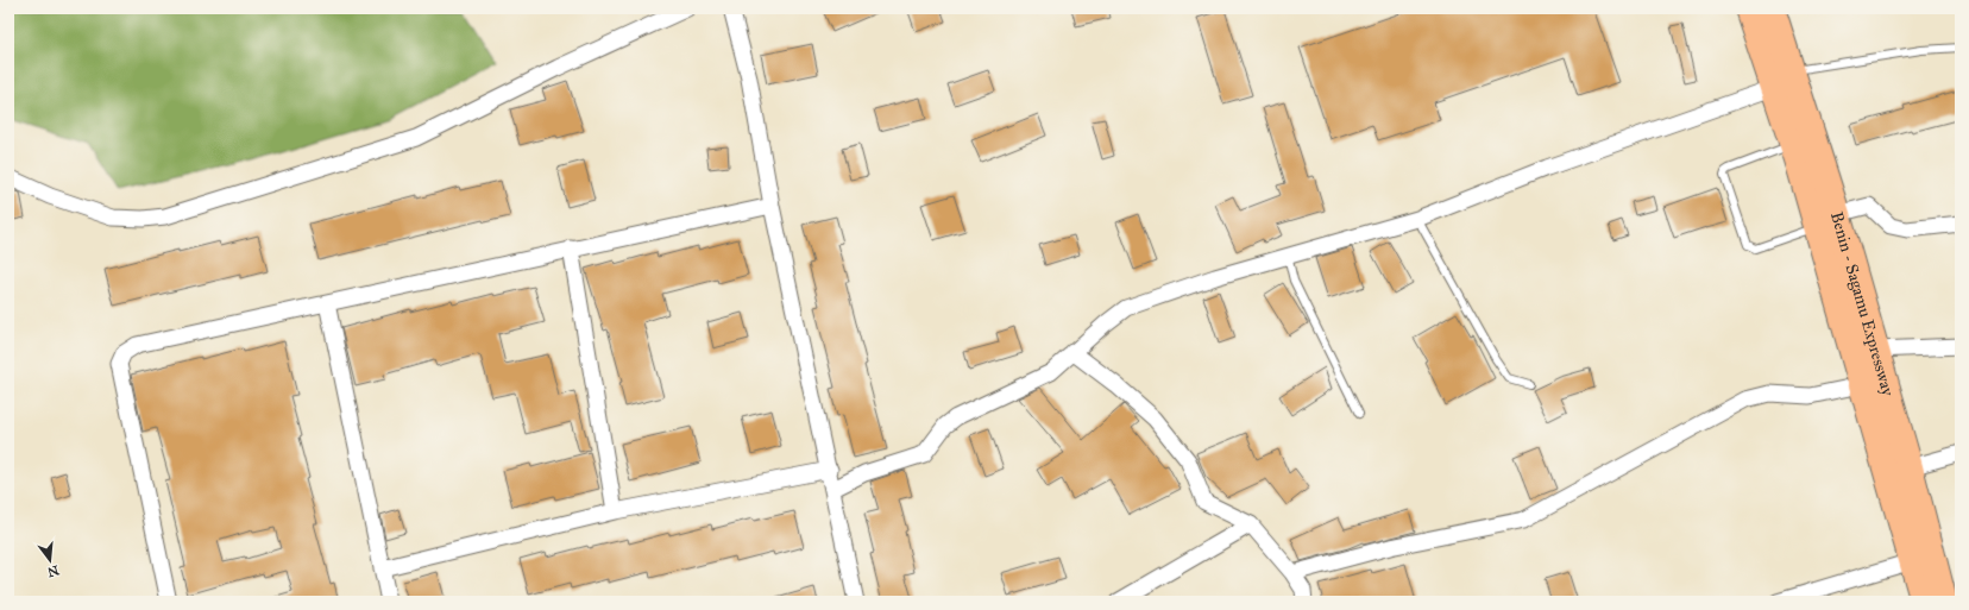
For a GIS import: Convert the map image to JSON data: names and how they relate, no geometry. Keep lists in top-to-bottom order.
{
  "streets": {
    "highway": ["Benin - Sagamu Expressway"]
  },
  "north": "bottom"
}
